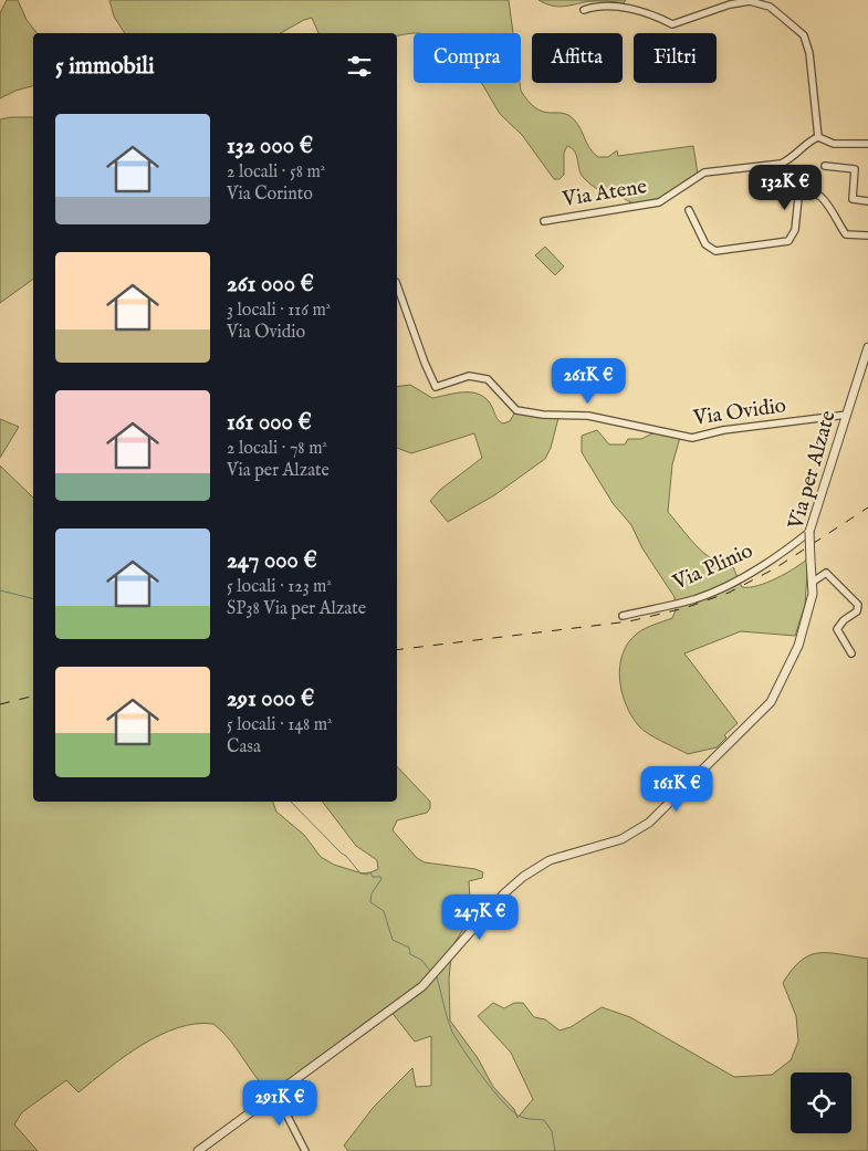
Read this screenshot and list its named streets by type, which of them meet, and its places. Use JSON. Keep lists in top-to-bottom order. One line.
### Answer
{"streets":{"street":["Via Atene","Via Ovidio","Via per Alzate","Via Plinio"]},"crossings":[["Via Ovidio","Via per Alzate"],["Via per Alzate","Via Plinio"]],"page":{"chip":["Compra","Affitta","Filtri"],"heading":"5 immobili","list":[{"name":"132 000 €","note":"2 locali · 58 m² · Via Corinto"},{"name":"261 000 €","note":"3 locali · 116 m² · Via Ovidio"},{"name":"161 000 €","note":"2 locali · 78 m² · Via per Alzate"},{"name":"247 000 €","note":"5 locali · 123 m² · SP38 Via per Alzate"},{"name":"291 000 €","note":"5 locali · 148 m² · Casa"}],"price":["132K €","261K €","161K €","247K €","291K €"]}}
